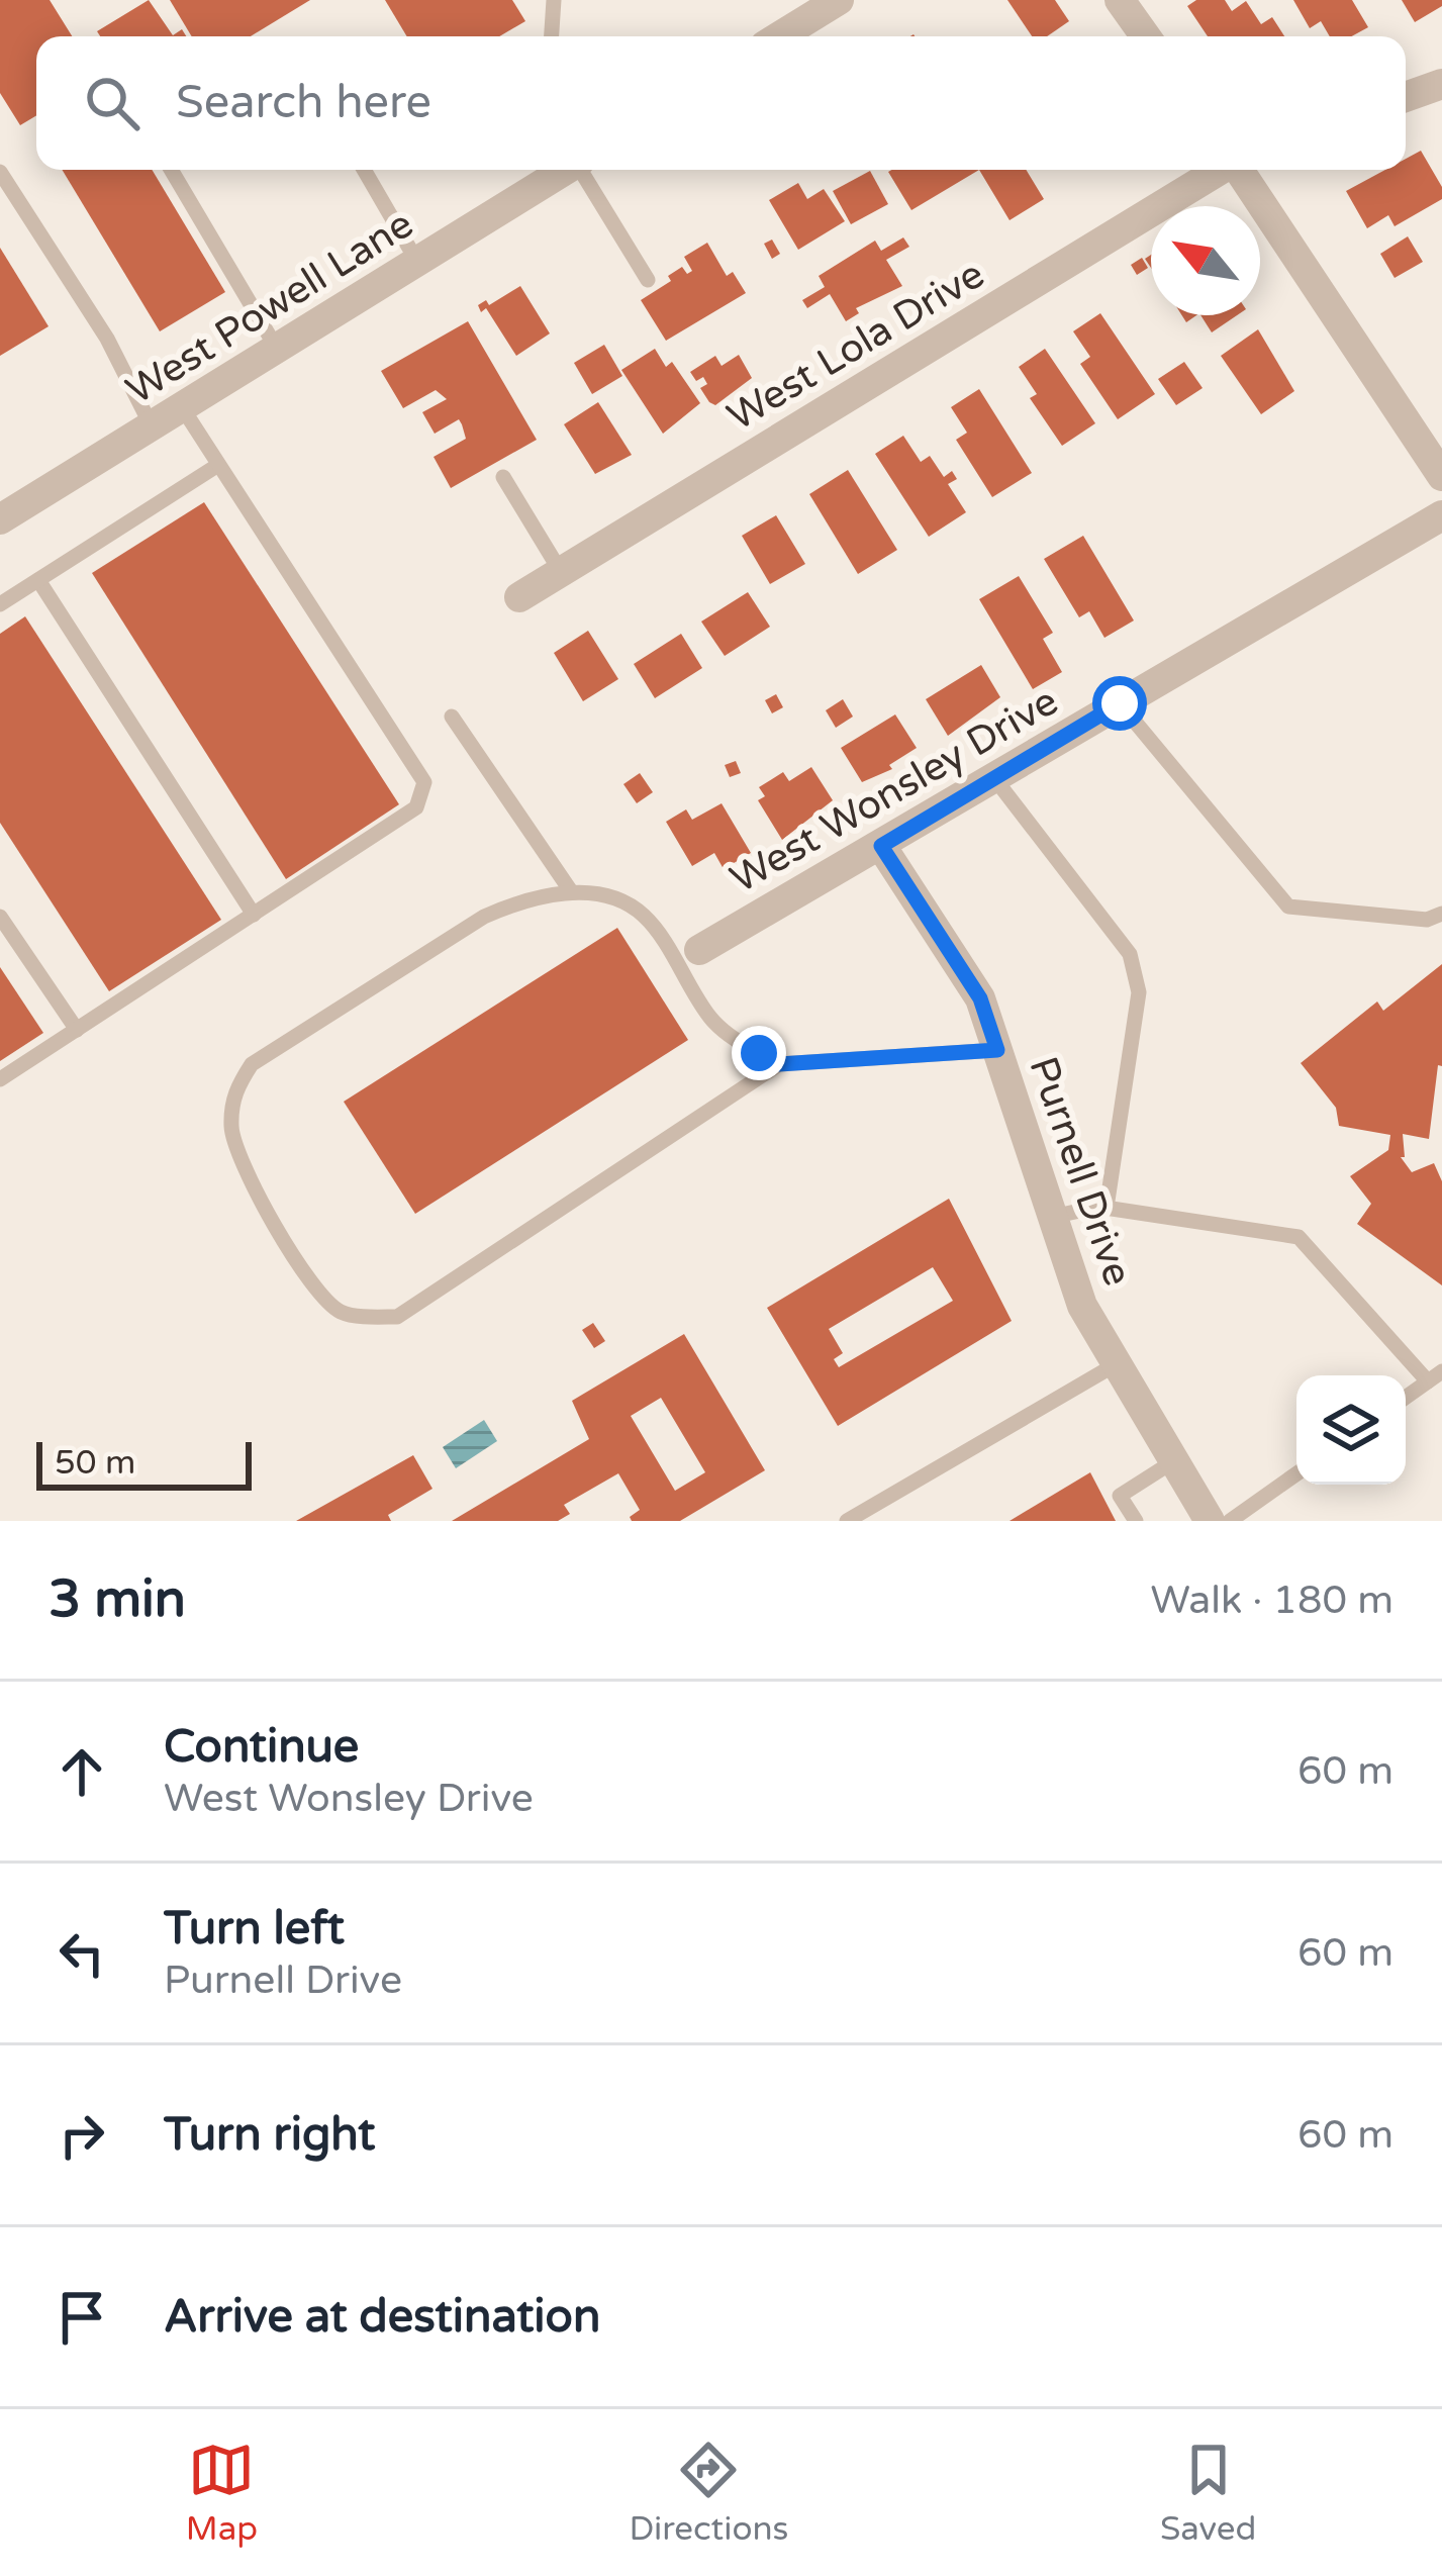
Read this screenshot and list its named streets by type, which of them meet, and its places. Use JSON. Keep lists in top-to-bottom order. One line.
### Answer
{"streets":{"street":["West Powell Lane","West Lola Drive","West Wonsley Drive","Purnell Drive"]},"crossings":[["West Wonsley Drive","Purnell Drive"]],"scale_bar":"50 m","north":"top left","page":{"search":"Search here","scale":"50 m","heading":["3 min","Walk · 180 m"],"list":[["Continue","West Wonsley Drive","60 m"],["Turn left","Purnell Drive","60 m"],["Turn right","60 m"],"Arrive at destination"],"nav":["Map","Directions","Saved"]}}
